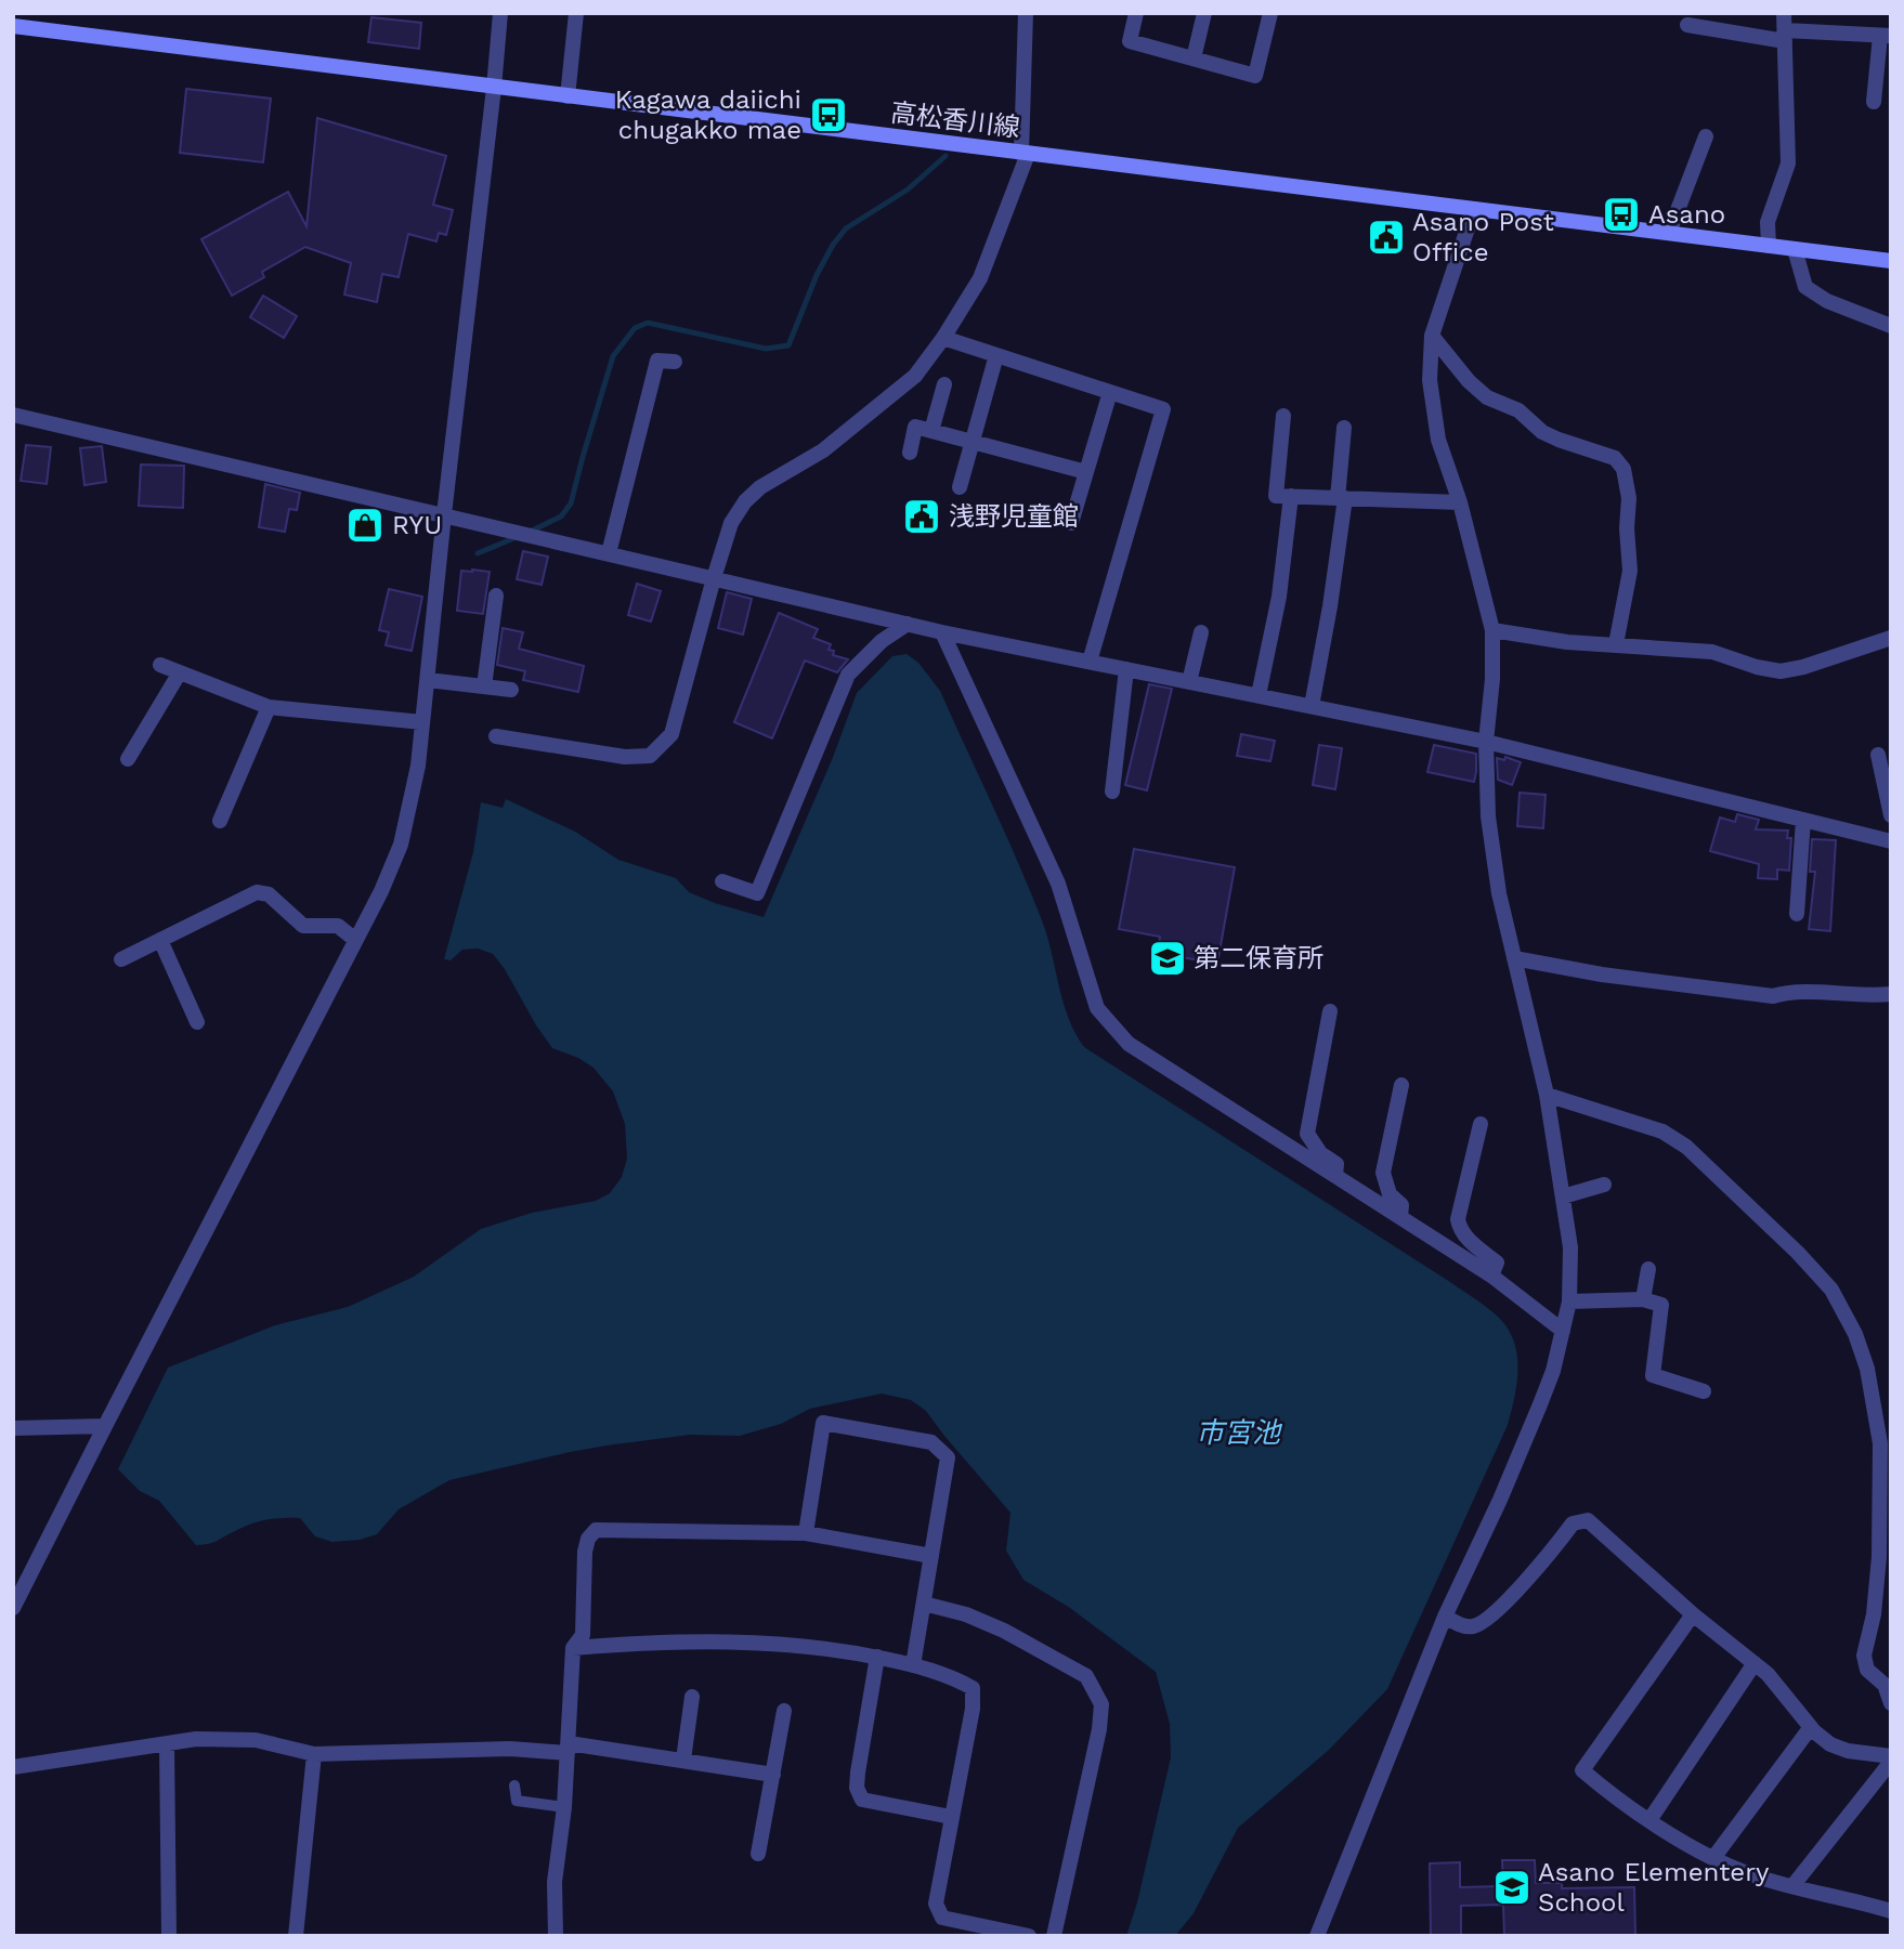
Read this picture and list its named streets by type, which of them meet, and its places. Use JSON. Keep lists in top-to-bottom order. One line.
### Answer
{"streets":{"main road":["高松香川線"]},"water":["市宮池"],"places":{"bus stop":["Kagawa daiichi chugakko mae","Asano"],"public building":["Asano Post Office","浅野児童館"],"shop":["RYU"],"school or university":["第二保育所","Asano Elementery School"]}}
